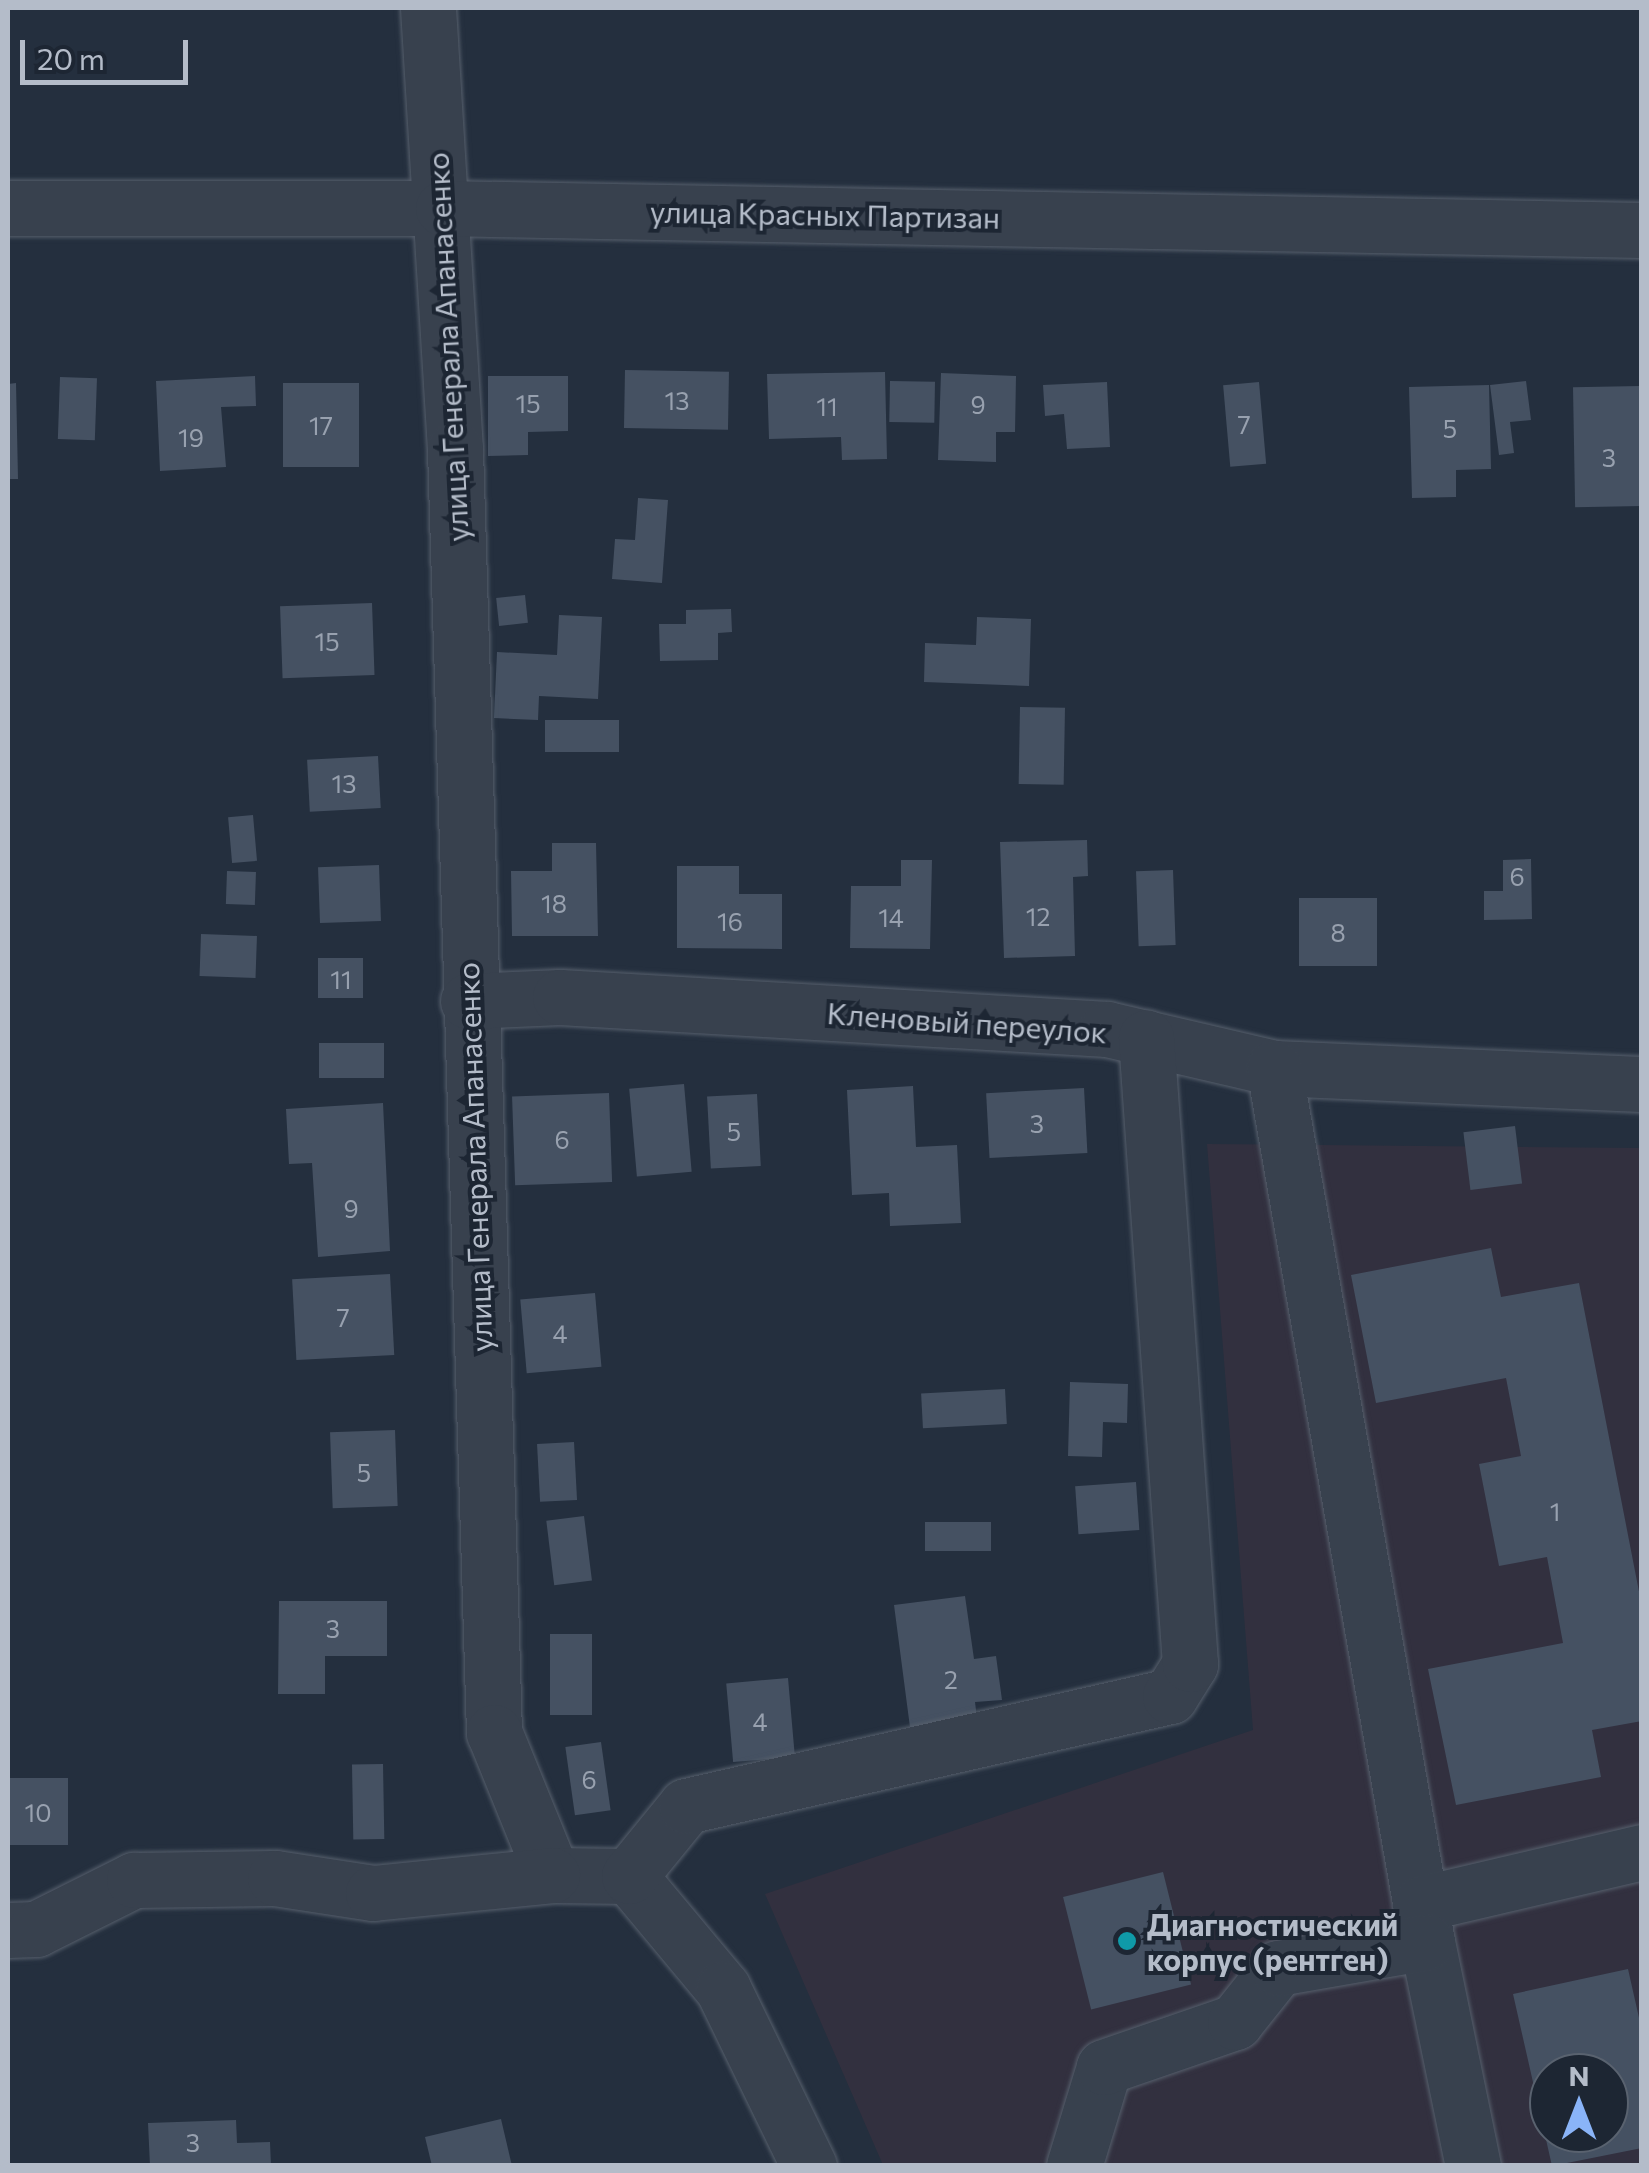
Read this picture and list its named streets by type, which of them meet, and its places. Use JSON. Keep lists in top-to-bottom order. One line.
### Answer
{"streets":{"street":["улица Красных Партизан","улица Генерала Апанасенко","Кленовый переулок"]},"crossings":[["улица Красных Партизан","улица Генерала Апанасенко"],["улица Генерала Апанасенко","Кленовый переулок"]],"places":["Диагностический корпус (рентген)"],"house_numbers":["13","15","9","11","7","17","5","19","3","15","13","6","18","12","14","16","8","11","3","5","6","9","7","4","5","1","3","2","4","6","10","3"],"scale_bar":"20 m","north":"top"}
